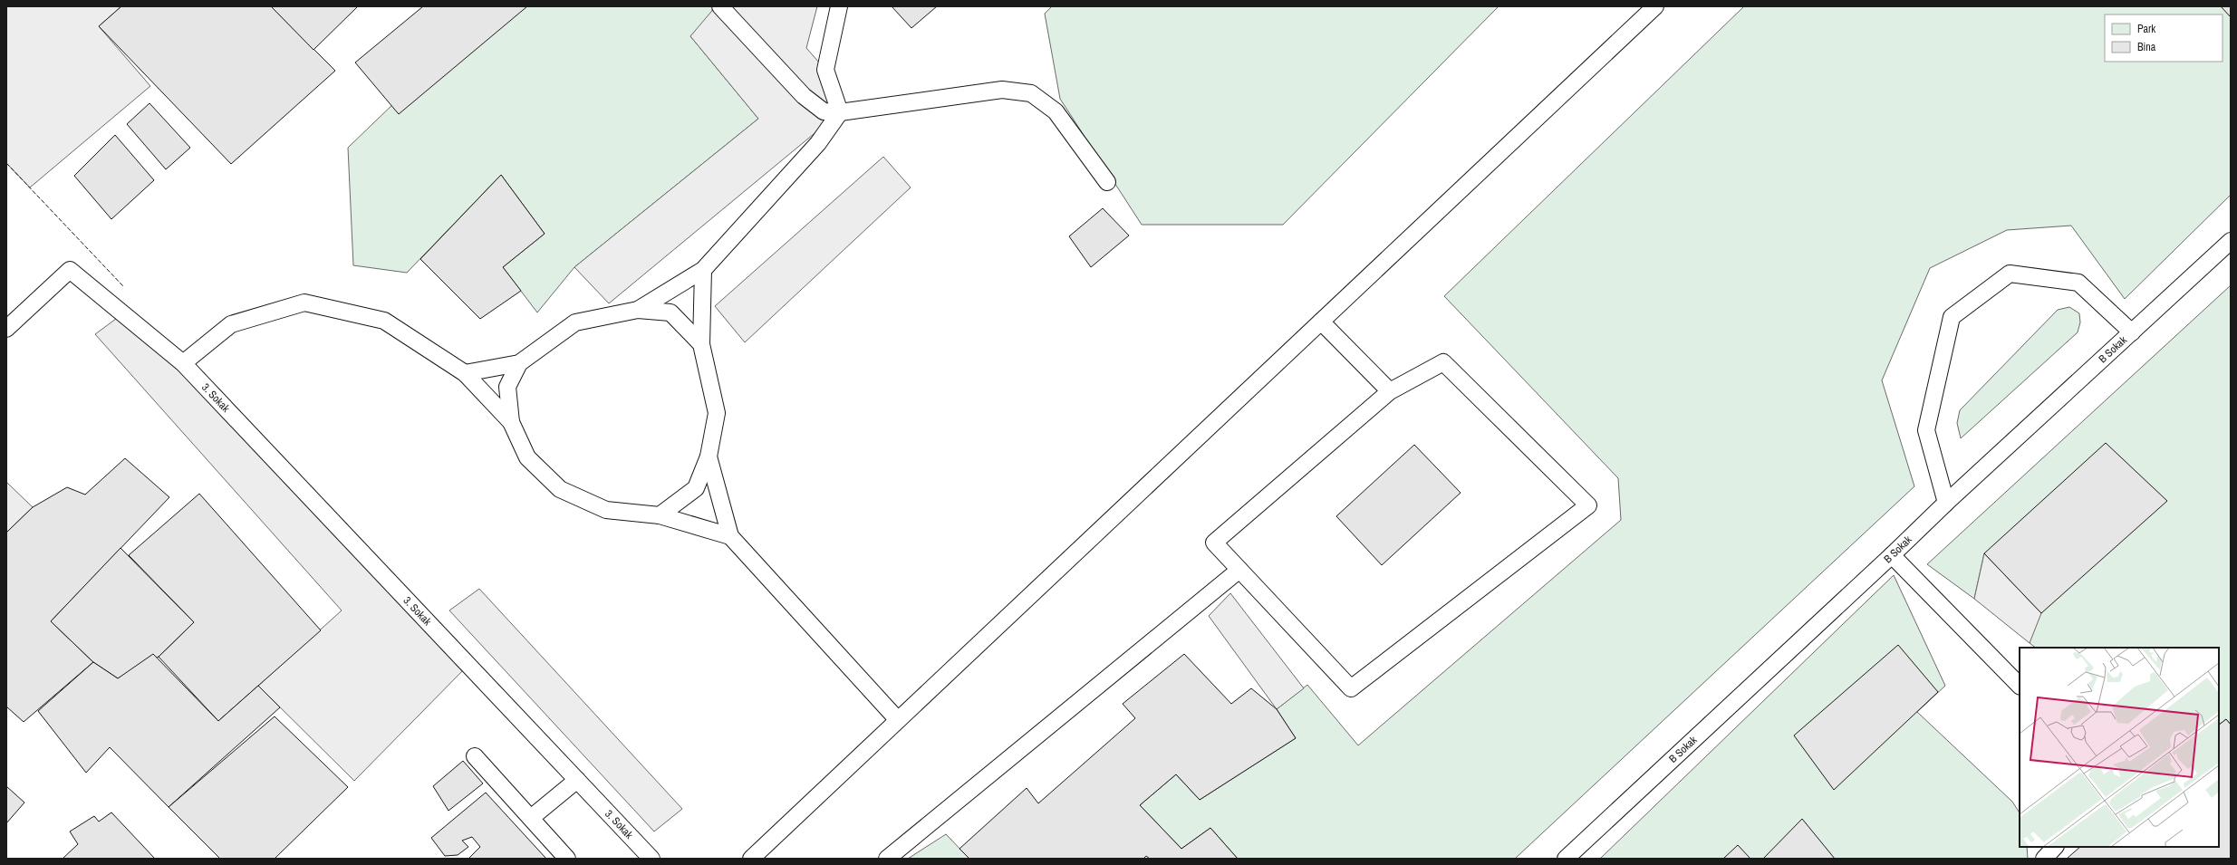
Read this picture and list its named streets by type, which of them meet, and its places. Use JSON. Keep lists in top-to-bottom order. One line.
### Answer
{"streets":{"lane":["B Sokak","3. Sokak"]},"legend":["Park","Bina"]}
